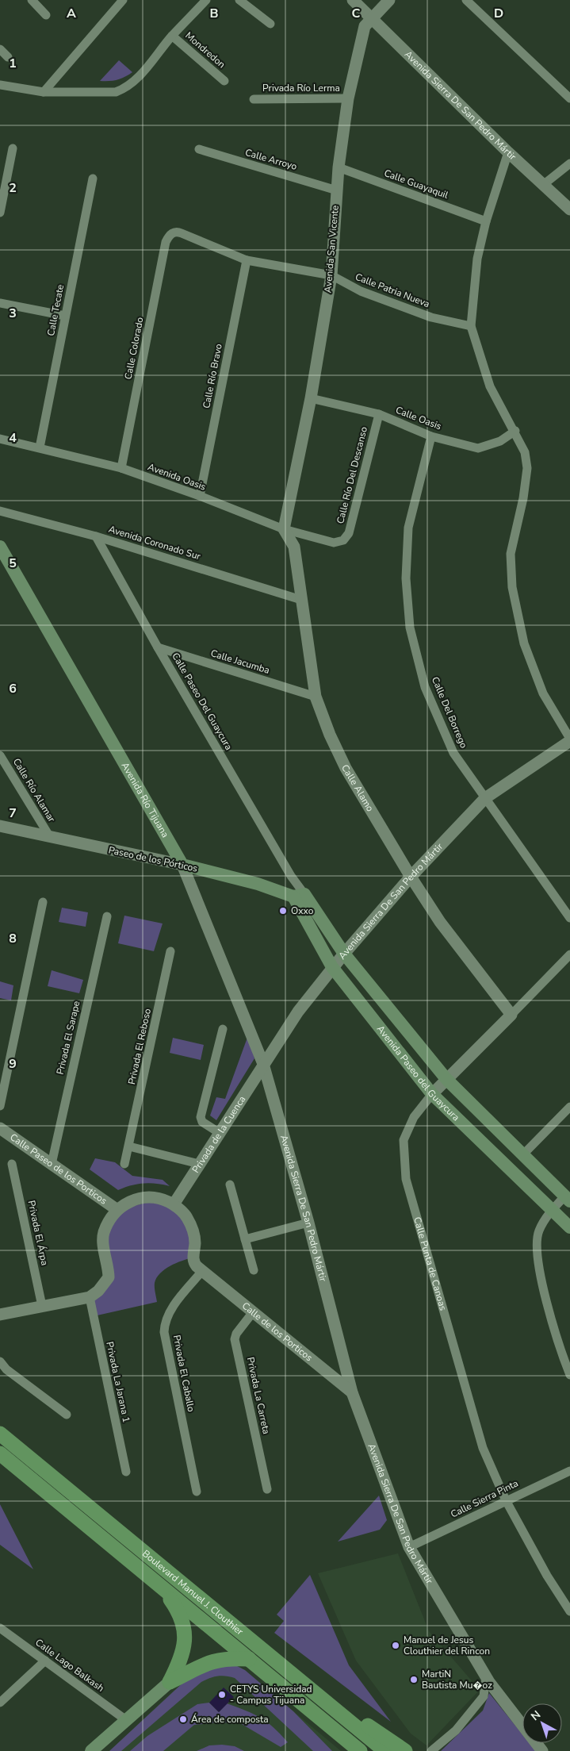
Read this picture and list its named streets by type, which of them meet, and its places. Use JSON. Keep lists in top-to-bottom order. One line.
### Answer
{"streets":{"main road":["Avenida Río Tijuana","Paseo de los Pórticos","Avenida Paseo del Guaycura","Boulevard Manuel J. Clouthier"],"street":["Mondredon","Privada Río Lerma","Avenida Sierra De San Pedro Mártir","Calle Arroyo","Calle Guayaquil","Avenida San Vicente","Calle Patria Nueva","Calle Tecate","Calle Colorado","Calle Río Bravo","Calle Oasis","Calle Río Del Descanso","Avenida Oasis","Avenida Coronado Sur","Calle Jacumba","Calle Paseo Del Guaycura","Calle Del Borrego","Calle Alamo","Calle Río Alamar","Privada El Sarape","Privada El Reboso","Privada de la Cuenca","Calle Paseo de los Porticos","Privada El Árpa","Calle Punta de Canoas","Calle de los Porticos","Privada El Caballo","Privada La Jarana 1","Privada La Carreta","Calle Sierra Pinta","Calle Lago Balkash"]},"crossings":[["Privada Río Lerma","Avenida San Vicente"],["Avenida Sierra De San Pedro Mártir","Avenida San Vicente"],["Avenida Sierra De San Pedro Mártir","Calle Del Borrego"],["Avenida Sierra De San Pedro Mártir","Calle Alamo"],["Avenida Sierra De San Pedro Mártir","Avenida Río Tijuana"],["Avenida Sierra De San Pedro Mártir","Avenida Paseo del Guaycura"],["Avenida Sierra De San Pedro Mártir","Privada de la Cuenca"],["Avenida Sierra De San Pedro Mártir","Calle de los Porticos"],["Avenida Sierra De San Pedro Mártir","Calle Sierra Pinta"],["Calle Arroyo","Avenida San Vicente"],["Calle Guayaquil","Avenida San Vicente"],["Avenida San Vicente","Calle Patria Nueva"],["Avenida San Vicente","Calle Oasis"],["Avenida San Vicente","Avenida Oasis"],["Avenida San Vicente","Calle Alamo"],["Calle Patria Nueva","Calle Colorado"],["Calle Patria Nueva","Calle Río Bravo"],["Calle Tecate","Avenida Oasis"],["Calle Colorado","Avenida Oasis"],["Calle Río Bravo","Avenida Oasis"],["Calle Oasis","Calle Río Del Descanso"],["Calle Oasis","Calle Del Borrego"],["Calle Río Del Descanso","Avenida Oasis"],["Avenida Oasis","Calle Alamo"],["Avenida Coronado Sur","Calle Paseo Del Guaycura"],["Avenida Coronado Sur","Calle Alamo"],["Calle Jacumba","Calle Paseo Del Guaycura"],["Calle Jacumba","Calle Alamo"],["Calle Paseo Del Guaycura","Paseo de los Pórticos"],["Calle Paseo Del Guaycura","Avenida Paseo del Guaycura"],["Calle Alamo","Calle Punta de Canoas"],["Calle Río Alamar","Paseo de los Pórticos"],["Avenida Río Tijuana","Paseo de los Pórticos"],["Avenida Río Tijuana","Privada de la Cuenca"],["Paseo de los Pórticos","Avenida Paseo del Guaycura"],["Privada El Sarape","Calle Paseo de los Porticos"],["Avenida Paseo del Guaycura","Calle Punta de Canoas"],["Privada de la Cuenca","Calle Paseo de los Porticos"],["Calle Paseo de los Porticos","Calle de los Porticos"],["Calle Paseo de los Porticos","Privada El Caballo"],["Calle Paseo de los Porticos","Privada La Jarana 1"],["Calle Punta de Canoas","Calle Sierra Pinta"],["Calle de los Porticos","Privada El Caballo"],["Calle de los Porticos","Privada La Carreta"]],"places":["Oxxo","Manuel de Jesus Clouthier del Rincon","MartiN Bautista Mu�oz","CETYS Universidad - Campus Tijuana","Área de composta"],"north":"top left","grid":{"columns":["A","B","C","D"],"rows":["1","2","3","4","5","6","7","8","9"]}}
